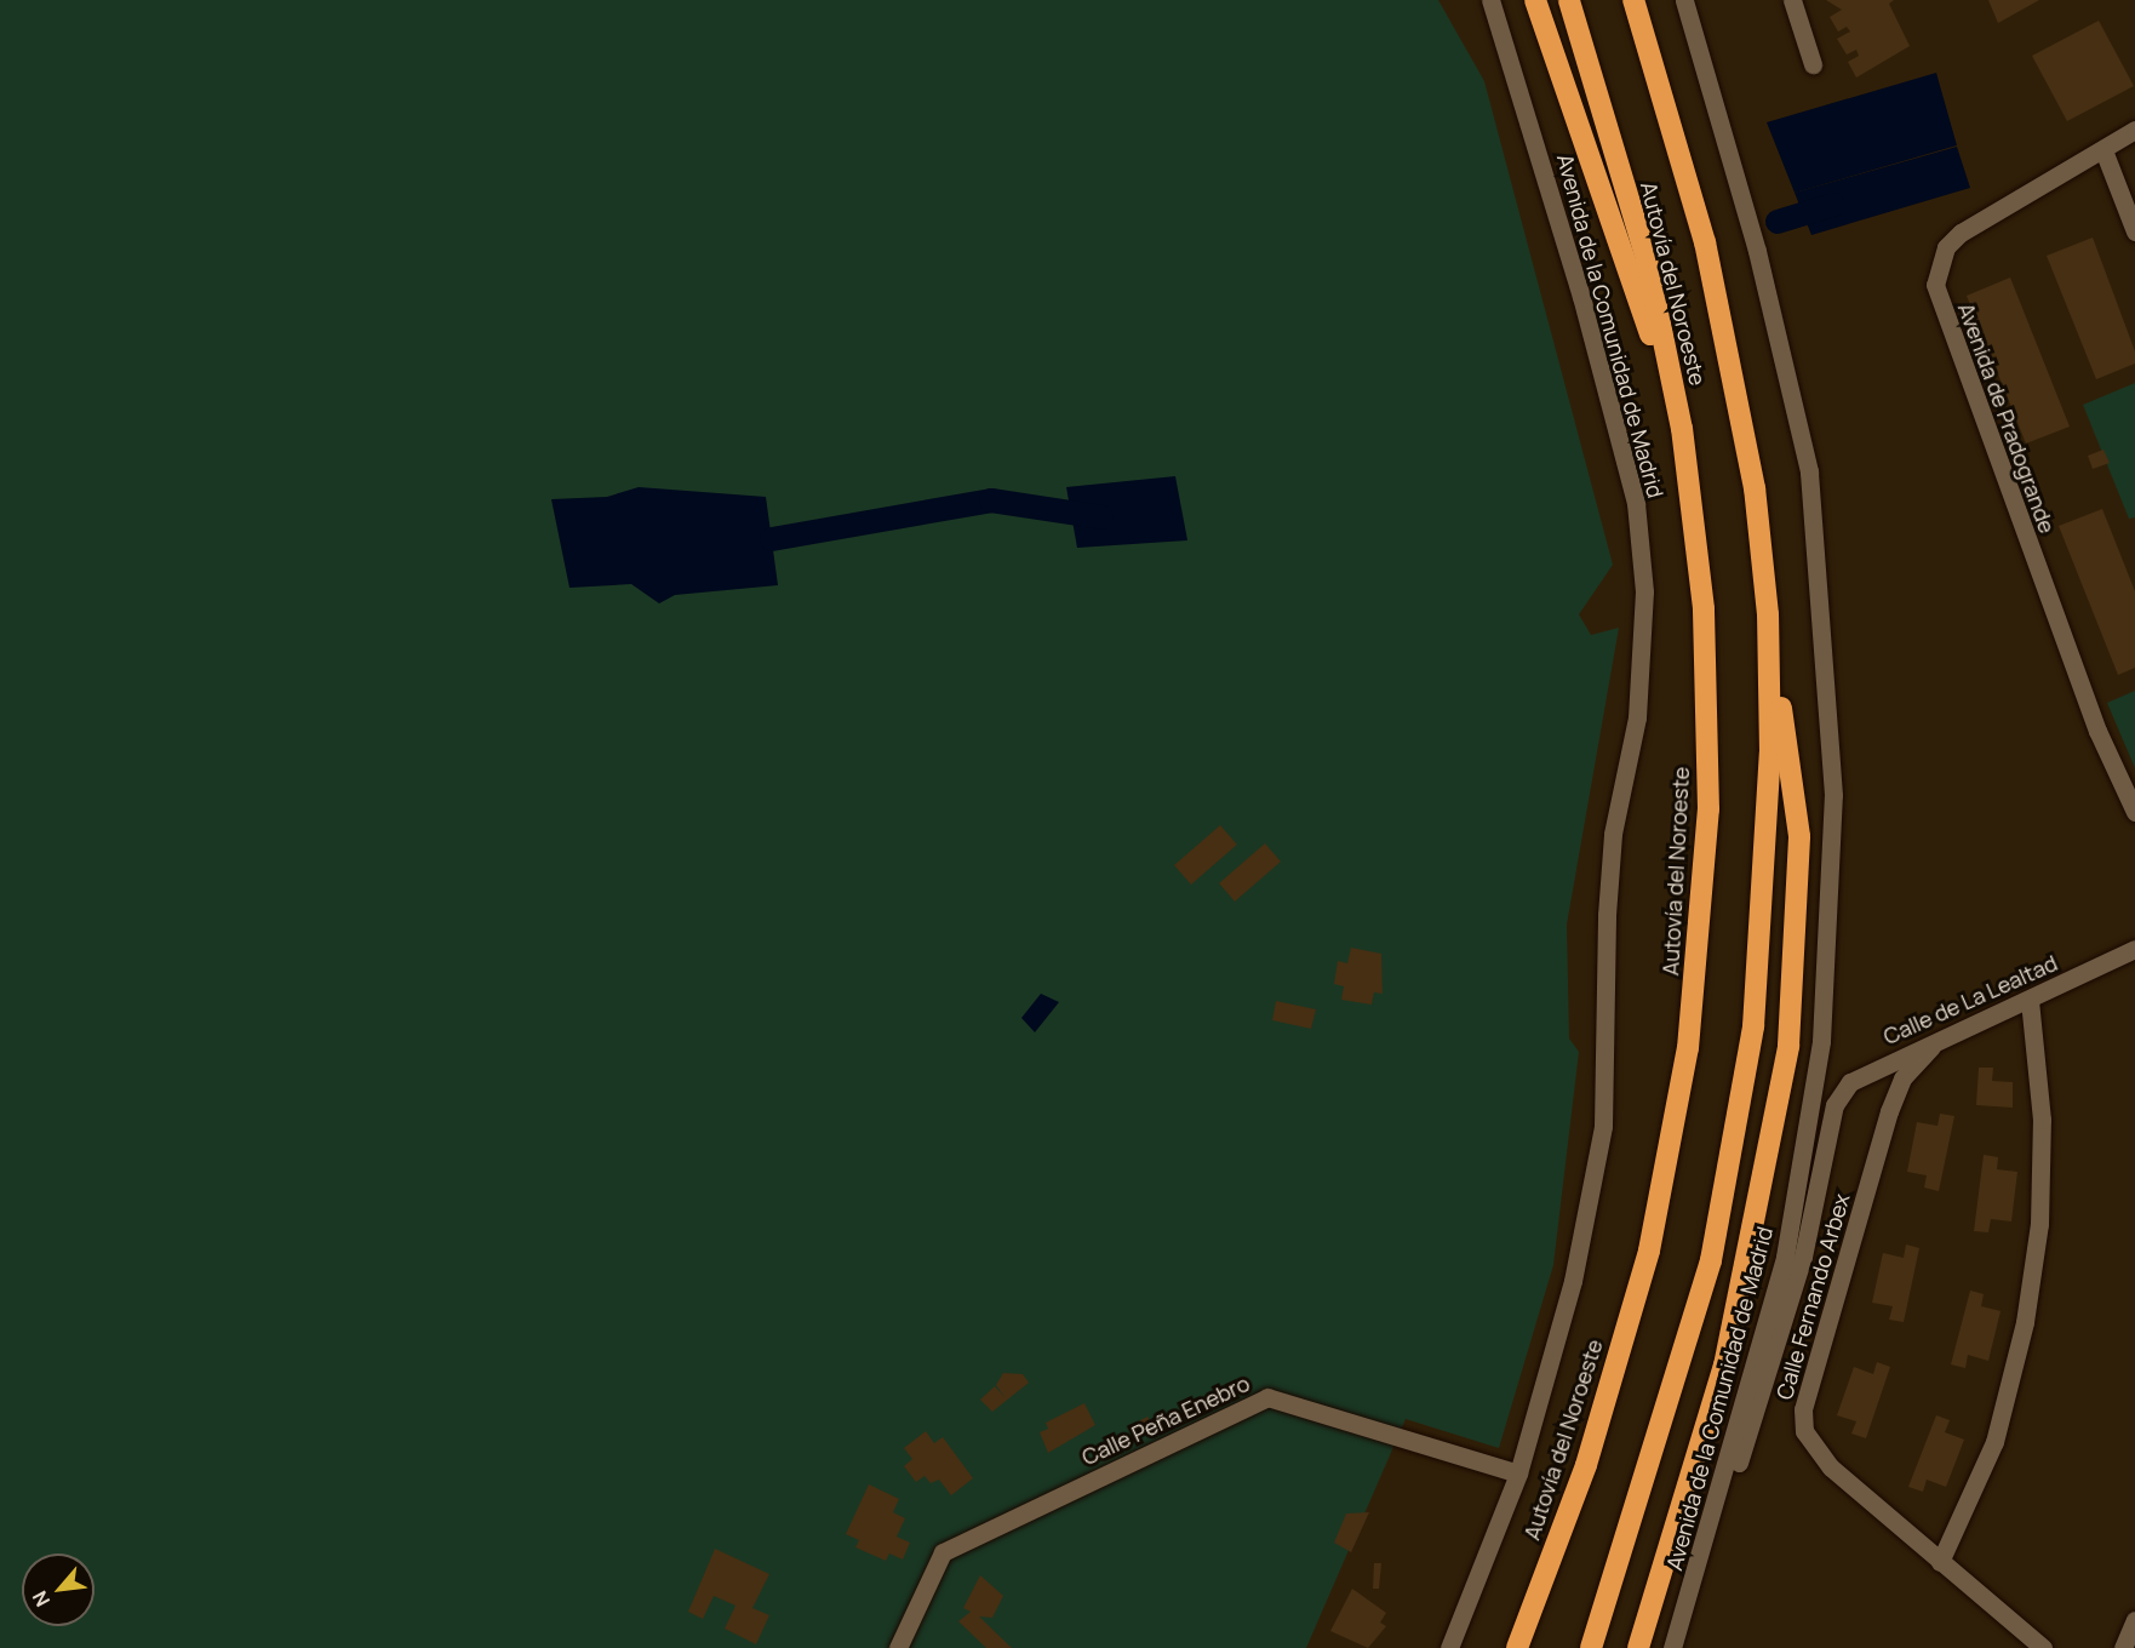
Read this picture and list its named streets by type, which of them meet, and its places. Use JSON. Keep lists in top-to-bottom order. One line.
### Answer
{"streets":{"highway":["Autovía del Noroeste"],"street":["Avenida de la Comunidad de Madrid","Avenida de Pradogrande","Calle de La Lealtad","Calle Fernando Arbex","Calle Peña Enebro"]},"crossings":[["Avenida de la Comunidad de Madrid","Calle de La Lealtad"],["Avenida de la Comunidad de Madrid","Calle Peña Enebro"],["Calle de La Lealtad","Calle Fernando Arbex"]],"north":"bottom left"}
